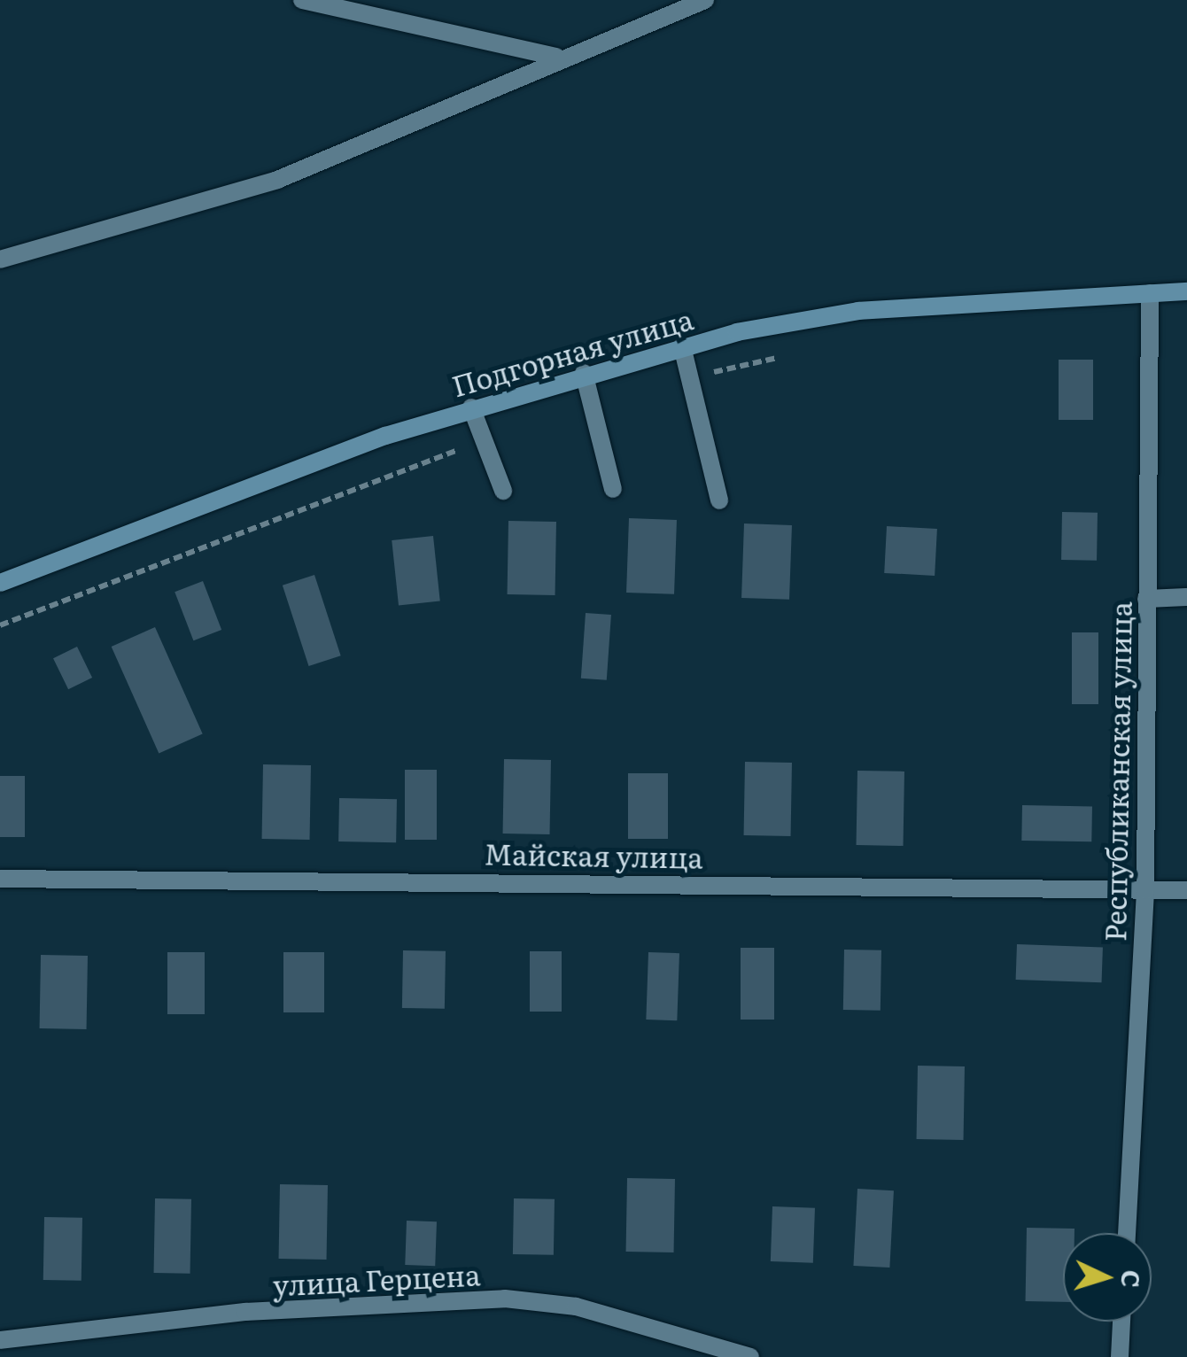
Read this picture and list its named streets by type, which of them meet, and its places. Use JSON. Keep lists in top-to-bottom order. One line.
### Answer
{"streets":{"street":["Подгорная улица","Республиканская улица","Майская улица","улица Герцена"]},"crossings":[["Подгорная улица","Республиканская улица"],["Республиканская улица","Майская улица"]],"north":"right"}
